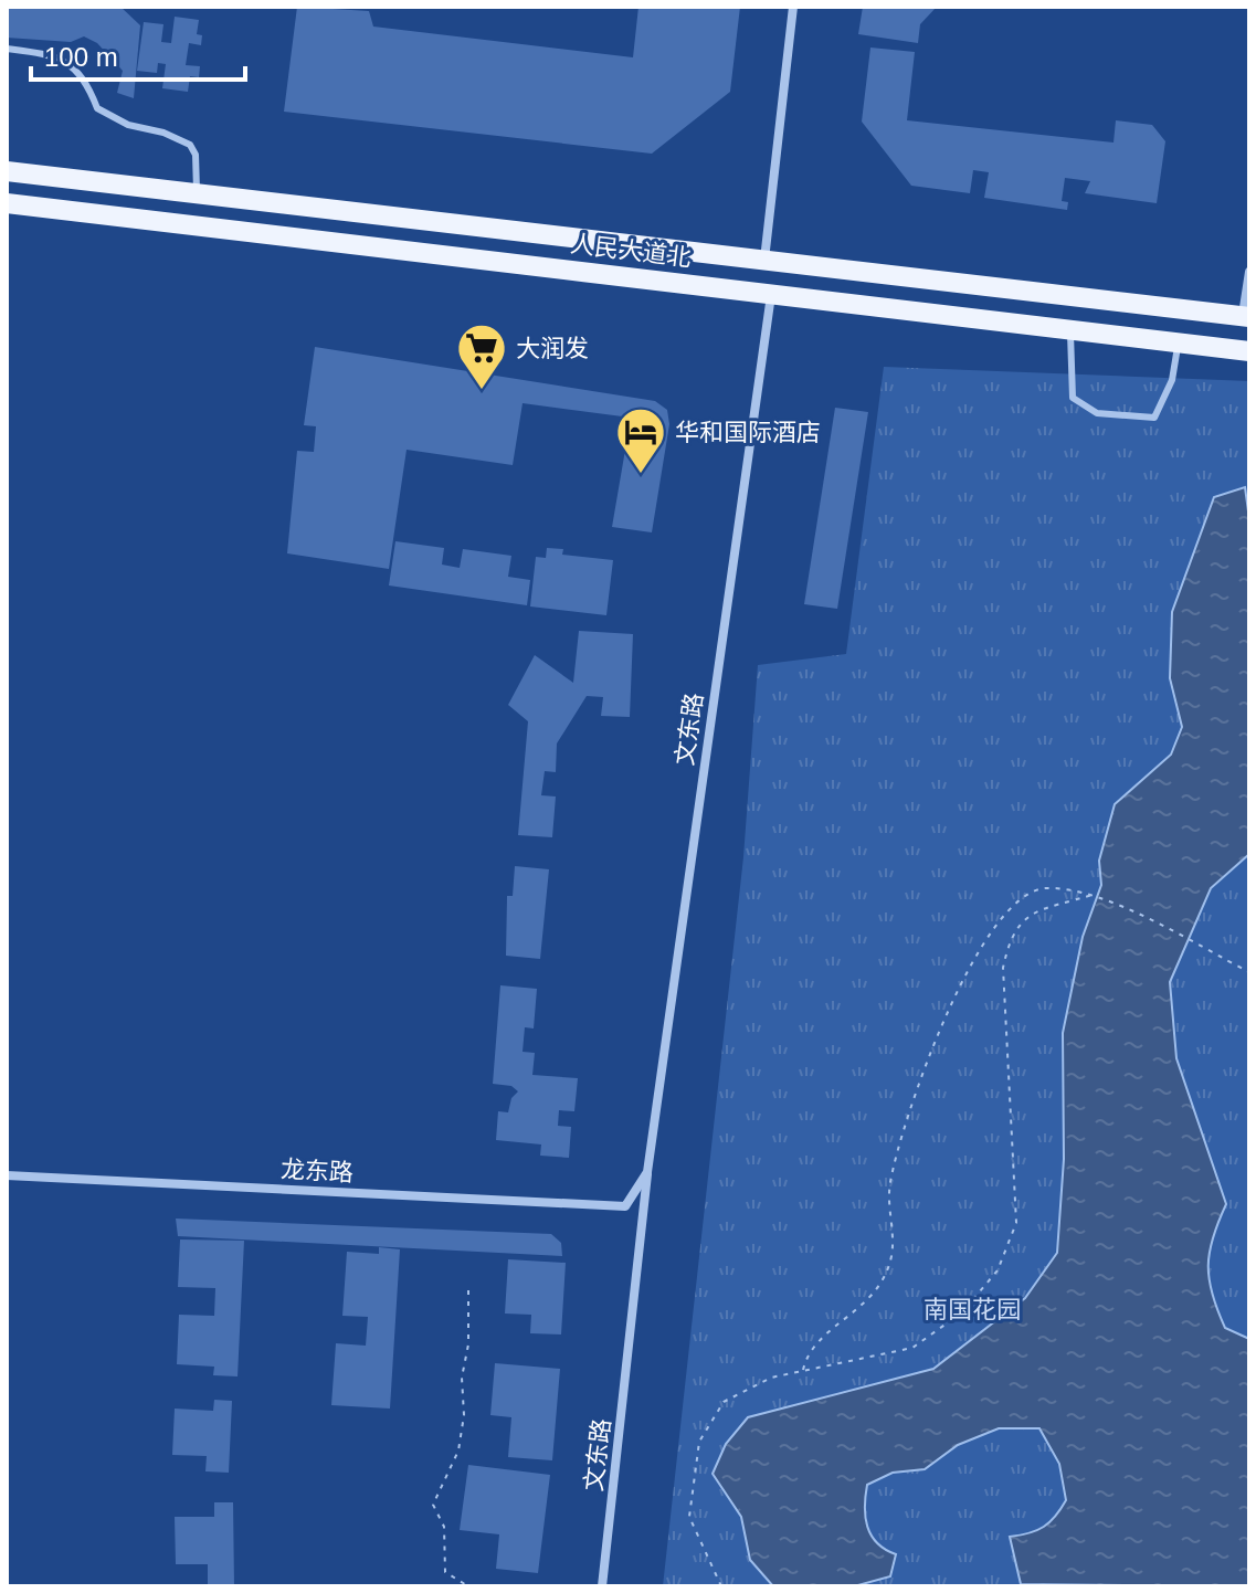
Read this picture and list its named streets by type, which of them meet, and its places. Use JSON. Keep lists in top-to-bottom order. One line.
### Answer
{"streets":{"main road":["人民大道北"],"street":["文东路","龙东路"]},"crossings":[["人民大道北","文东路"],["文东路","龙东路"]],"parks":["南国花园"],"places":{"supermarket":["大润发"],"hotel":["华和国际酒店"]},"scale_bar":"100 m"}
